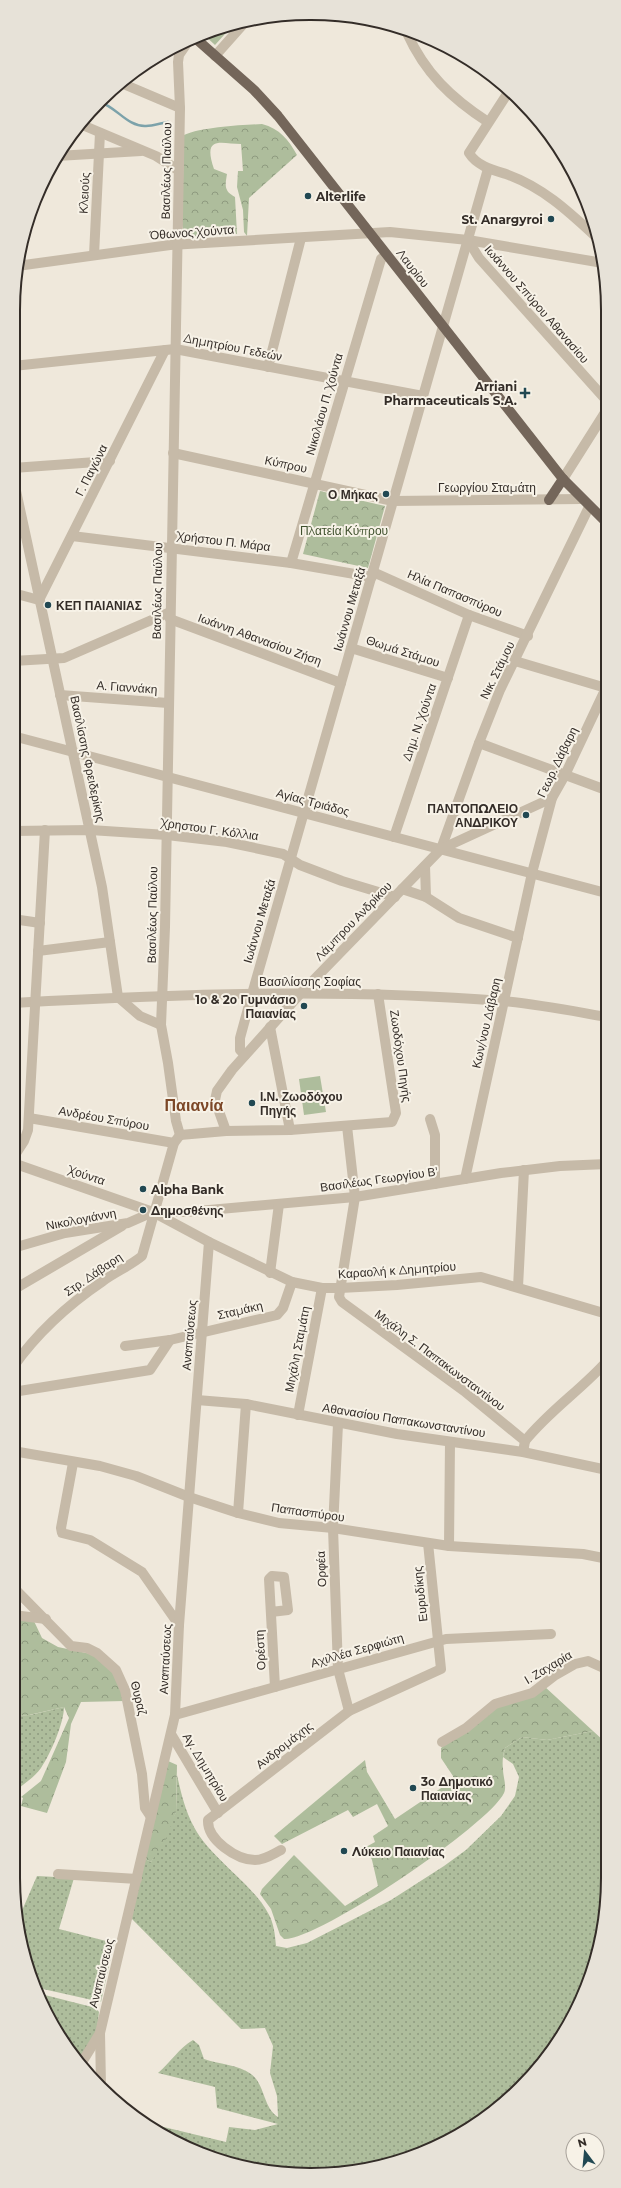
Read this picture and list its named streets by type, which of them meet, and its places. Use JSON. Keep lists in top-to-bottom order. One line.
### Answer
{"streets":{"main road":["Λαυρίου"],"street":["Βασιλέως Παύλου","Κλειούς","Όθωνος Χούντα","Ιωάννου Σπύρου Αθανασίου","Δημητρίου Γεδεών","Νικολάου Π. Χούντα","Κύπρου","Γ. Παγώνα","Γεωργίου Σταμάτη","Χρήστου Π. Μάρα","Ηλία Παπασπύρου","Ιωάννου Μεταξά","Ιωάννη Αθανασίου Ζήση","Θωμά Στάμου","Νικ. Στάμου","Α. Γιαννάκη","Δημ. Ν. Χούντα","Βασιλίσσης Φρειδερίκης","Γεωρ. Δάβαρη","Αγίας Τριάδος","Χρηστου Γ. Κόλλια","Λάμπρου Ανδρίκου","Βασιλίσσης Σοφίας","Κων/νου Δάβαρη","Ζωοδόχου Πηγής","Ανδρέου Σπύρου","Χούντα","Βασιλέως Γεωργίου Β'","Νικολογιάννη","Καραολή κ Δημητρίου","Στρ. Δάβαρη","Σταμάκη","Αναπαύσεως","Μιχάλη Σταμάτη","Μιχάλη Σ. Παπακωνσταντίνου","Αθανασίου Παπακωνσταντίνου","Παπασπύρου","Ορφέα","Ευρυδίκης","Ορέστη","Αχιλλέα Σερφιώτη","Ι. Ζαχαρία","Θυραζ","Ανδρομάχης","Αγ. Δημητρίου"]},"crossings":[["Βασιλέως Παύλου","Όθωνος Χούντα"],["Βασιλέως Παύλου","Δημητρίου Γεδεών"],["Βασιλέως Παύλου","Κύπρου"],["Βασιλέως Παύλου","Γ. Παγώνα"],["Βασιλέως Παύλου","Χρήστου Π. Μάρα"],["Βασιλέως Παύλου","Ιωάννη Αθανασίου Ζήση"],["Βασιλέως Παύλου","Α. Γιαννάκη"],["Βασιλέως Παύλου","Αγίας Τριάδος"],["Βασιλέως Παύλου","Χρηστου Γ. Κόλλια"],["Βασιλέως Παύλου","Βασιλίσσης Σοφίας"],["Βασιλέως Παύλου","Ανδρέου Σπύρου"],["Βασιλέως Παύλου","Στρ. Δάβαρη"],["Κλειούς","Όθωνος Χούντα"],["Όθωνος Χούντα","Λαυρίου"],["Όθωνος Χούντα","Ιωάννου Σπύρου Αθανασίου"],["Όθωνος Χούντα","Ιωάννου Μεταξά"],["Λαυρίου","Νικολάου Π. Χούντα"],["Λαυρίου","Γεωργίου Σταμάτη"],["Λαυρίου","Ιωάννου Μεταξά"],["Λαυρίου","Νικ. Στάμου"],["Ιωάννου Σπύρου Αθανασίου","Ιωάννου Μεταξά"],["Δημητρίου Γεδεών","Νικολάου Π. Χούντα"],["Δημητρίου Γεδεών","Γ. Παγώνα"],["Δημητρίου Γεδεών","Ιωάννου Μεταξά"],["Νικολάου Π. Χούντα","Κύπρου"],["Νικολάου Π. Χούντα","Χρήστου Π. Μάρα"],["Κύπρου","Γεωργίου Σταμάτη"],["Κύπρου","Ιωάννου Μεταξά"],["Γ. Παγώνα","Χρήστου Π. Μάρα"],["Γ. Παγώνα","Βασιλίσσης Φρειδερίκης"],["Γεωργίου Σταμάτη","Ιωάννου Μεταξά"],["Χρήστου Π. Μάρα","Ηλία Παπασπύρου"],["Χρήστου Π. Μάρα","Ιωάννου Μεταξά"],["Ηλία Παπασπύρου","Ιωάννου Μεταξά"],["Ηλία Παπασπύρου","Νικ. Στάμου"],["Ηλία Παπασπύρου","Δημ. Ν. Χούντα"],["Ιωάννου Μεταξά","Ιωάννη Αθανασίου Ζήση"],["Ιωάννου Μεταξά","Θωμά Στάμου"],["Ιωάννου Μεταξά","Αγίας Τριάδος"],["Ιωάννου Μεταξά","Χρηστου Γ. Κόλλια"],["Ιωάννου Μεταξά","Λάμπρου Ανδρίκου"],["Ιωάννου Μεταξά","Βασιλίσσης Σοφίας"],["Θωμά Στάμου","Δημ. Ν. Χούντα"],["Νικ. Στάμου","Αγίας Τριάδος"],["Νικ. Στάμου","Λάμπρου Ανδρίκου"],["Α. Γιαννάκη","Βασιλίσσης Φρειδερίκης"],["Δημ. Ν. Χούντα","Αγίας Τριάδος"],["Βασιλίσσης Φρειδερίκης","Αγίας Τριάδος"],["Βασιλίσσης Φρειδερίκης","Χρηστου Γ. Κόλλια"],["Βασιλίσσης Φρειδερίκης","Βασιλίσσης Σοφίας"],["Γεωρ. Δάβαρη","Αγίας Τριάδος"],["Γεωρ. Δάβαρη","Λάμπρου Ανδρίκου"],["Γεωρ. Δάβαρη","Κων/νου Δάβαρη"],["Αγίας Τριάδος","Λάμπρου Ανδρίκου"],["Αγίας Τριάδος","Κων/νου Δάβαρη"],["Χρηστου Γ. Κόλλια","Λάμπρου Ανδρίκου"],["Λάμπρου Ανδρίκου","Βασιλίσσης Σοφίας"],["Λάμπρου Ανδρίκου","Ανδρέου Σπύρου"],["Βασιλίσσης Σοφίας","Κων/νου Δάβαρη"],["Βασιλίσσης Σοφίας","Ζωοδόχου Πηγής"],["Κων/νου Δάβαρη","Βασιλέως Γεωργίου Β'"],["Ζωοδόχου Πηγής","Ανδρέου Σπύρου"],["Ανδρέου Σπύρου","Στρ. Δάβαρη"],["Χούντα","Βασιλέως Γεωργίου Β'"],["Χούντα","Νικολογιάννη"],["Χούντα","Καραολή κ Δημητρίου"],["Χούντα","Στρ. Δάβαρη"],["Βασιλέως Γεωργίου Β'","Νικολογιάννη"],["Βασιλέως Γεωργίου Β'","Καραολή κ Δημητρίου"],["Βασιλέως Γεωργίου Β'","Στρ. Δάβαρη"],["Νικολογιάννη","Καραολή κ Δημητρίου"],["Νικολογιάννη","Στρ. Δάβαρη"],["Καραολή κ Δημητρίου","Στρ. Δάβαρη"],["Καραολή κ Δημητρίου","Σταμάκη"],["Καραολή κ Δημητρίου","Αναπαύσεως"],["Καραολή κ Δημητρίου","Μιχάλη Σταμάτη"],["Καραολή κ Δημητρίου","Μιχάλη Σ. Παπακωνσταντίνου"],["Σταμάκη","Αναπαύσεως"],["Αναπαύσεως","Αθανασίου Παπακωνσταντίνου"],["Αναπαύσεως","Παπασπύρου"],["Αναπαύσεως","Αχιλλέα Σερφιώτη"],["Αναπαύσεως","Θυραζ"],["Αναπαύσεως","Αγ. Δημητρίου"],["Μιχάλη Σταμάτη","Αθανασίου Παπακωνσταντίνου"],["Αθανασίου Παπακωνσταντίνου","Ορφέα"],["Παπασπύρου","Ορφέα"],["Παπασπύρου","Ευρυδίκης"],["Ορφέα","Αχιλλέα Σερφιώτη"],["Ορφέα","Ανδρομάχης"],["Ευρυδίκης","Αχιλλέα Σερφιώτη"],["Ευρυδίκης","Ανδρομάχης"],["Ορέστη","Αχιλλέα Σερφιώτη"],["Αχιλλέα Σερφιώτη","Ανδρομάχης"],["Ανδρομάχης","Αγ. Δημητρίου"]],"districts":["Παιανία"],"parks":["Πλατεία Κύπρου"],"places":{"other":["Alterlife","St. Anargyroi","Ο Μήκας","ΚΕΠ ΠΑΙΑΝΙΑΣ","ΠΑΝΤΟΠΩΛΕΙΟ ΑΝΔΡΙΚΟΥ","1ο & 2ο Γυμνάσιο Παιανίας","Ι.Ν. Ζωοδόχου Πηγής","Alpha Bank","Δημοσθένης","3ο Δημοτικό Παιανίας","Λύκειο Παιανίας"],"health":["Arriani Pharmaceuticals S.A."]},"north":"top"}
